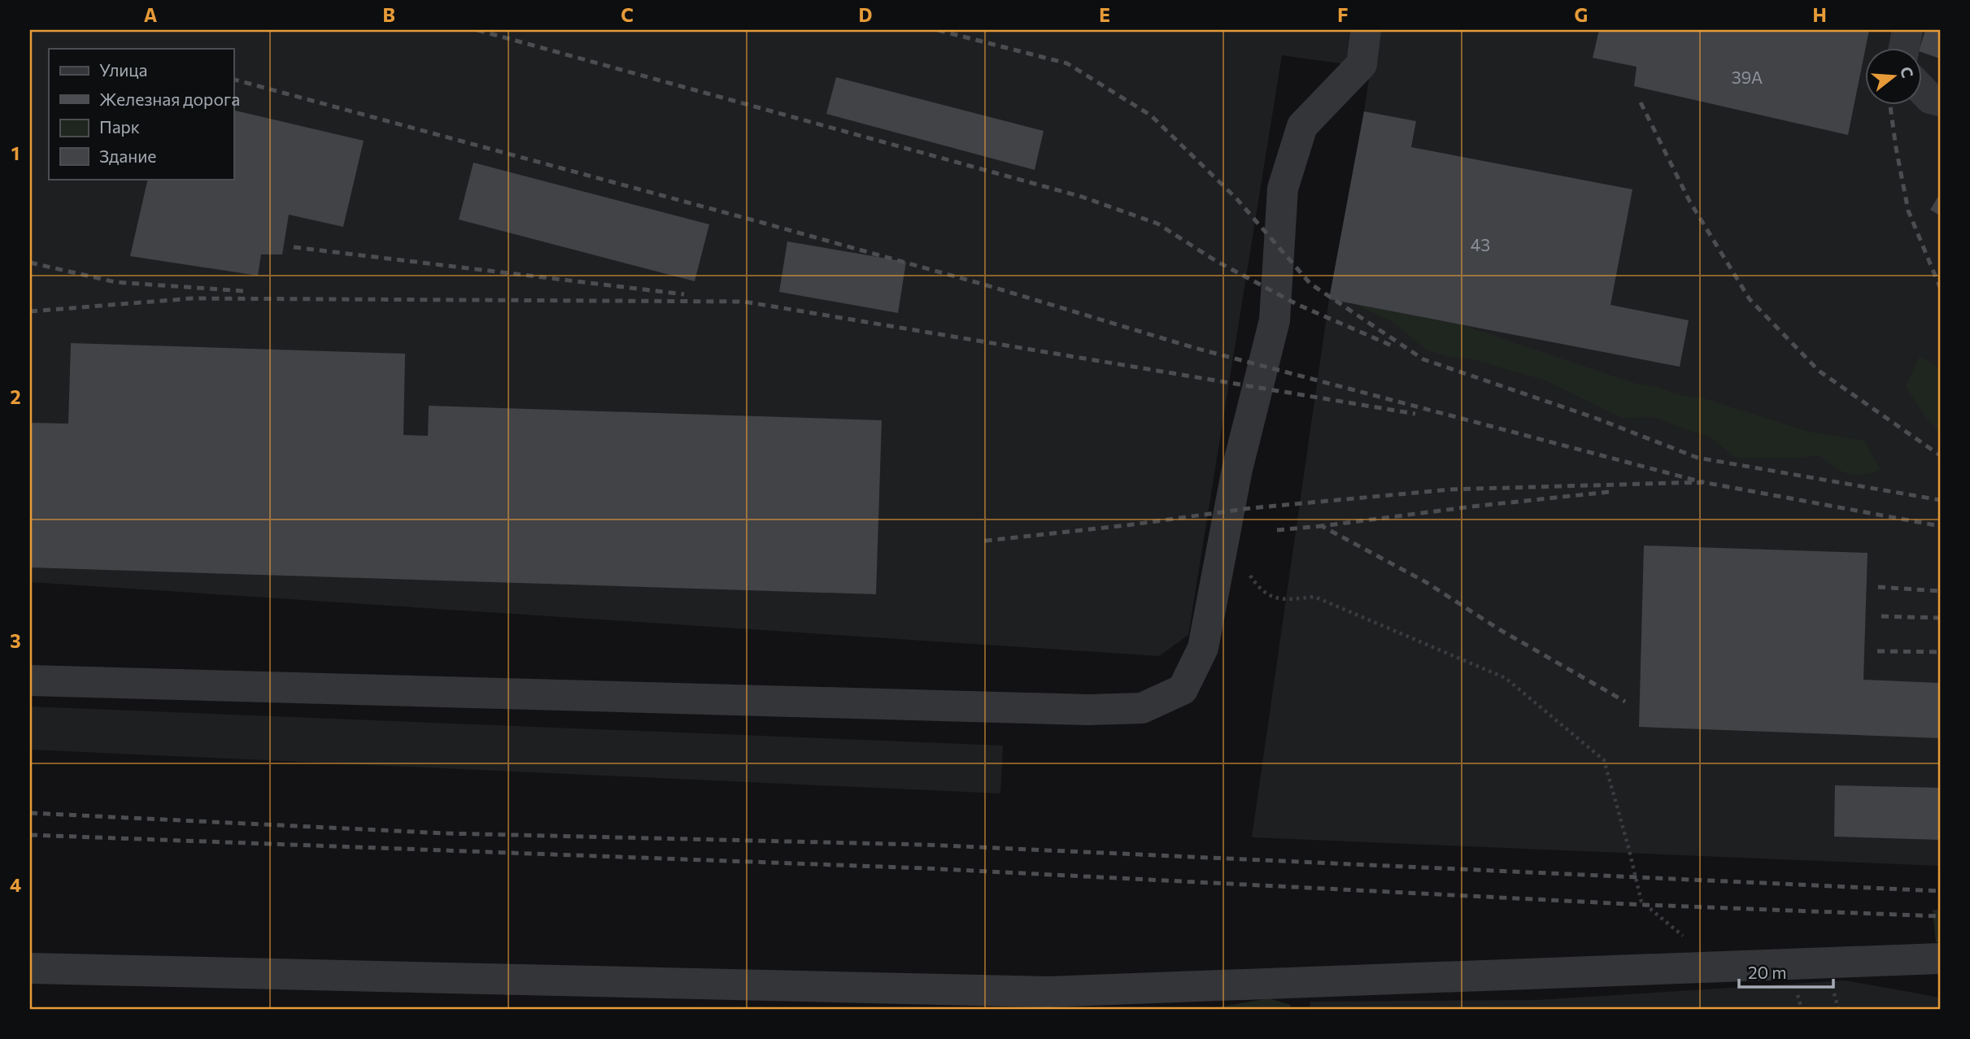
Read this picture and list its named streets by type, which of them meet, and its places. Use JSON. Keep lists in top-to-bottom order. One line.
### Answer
{"house_numbers":["39А","43"],"legend":["Улица","Железная дорога","Парк","Здание"],"scale_bar":"20 m","north":"right","grid":{"columns":["A","B","C","D","E","F","G","H"],"rows":["1","2","3","4"]}}
